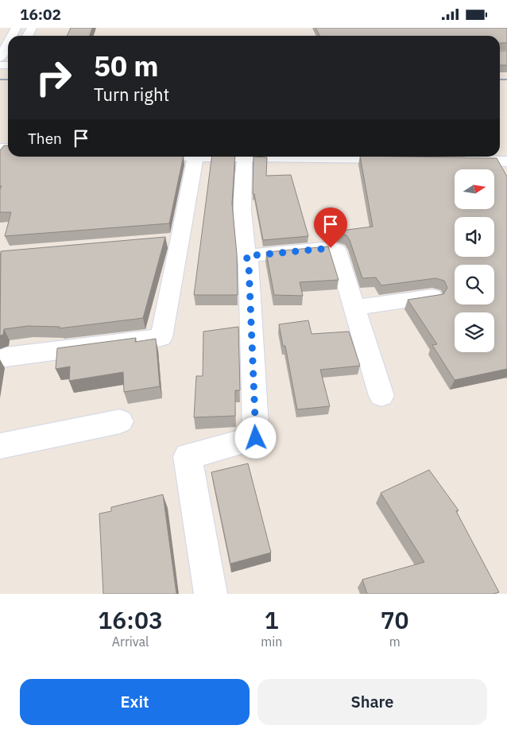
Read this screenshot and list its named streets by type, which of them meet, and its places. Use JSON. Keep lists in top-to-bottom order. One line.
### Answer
{"north":"right","page":{"status":"16:02","turn":["50 m","Turn right"],"then":"Then","eta":["16:03","Arrival","1","min","70","m"],"buttons":["Exit","Share"]}}
